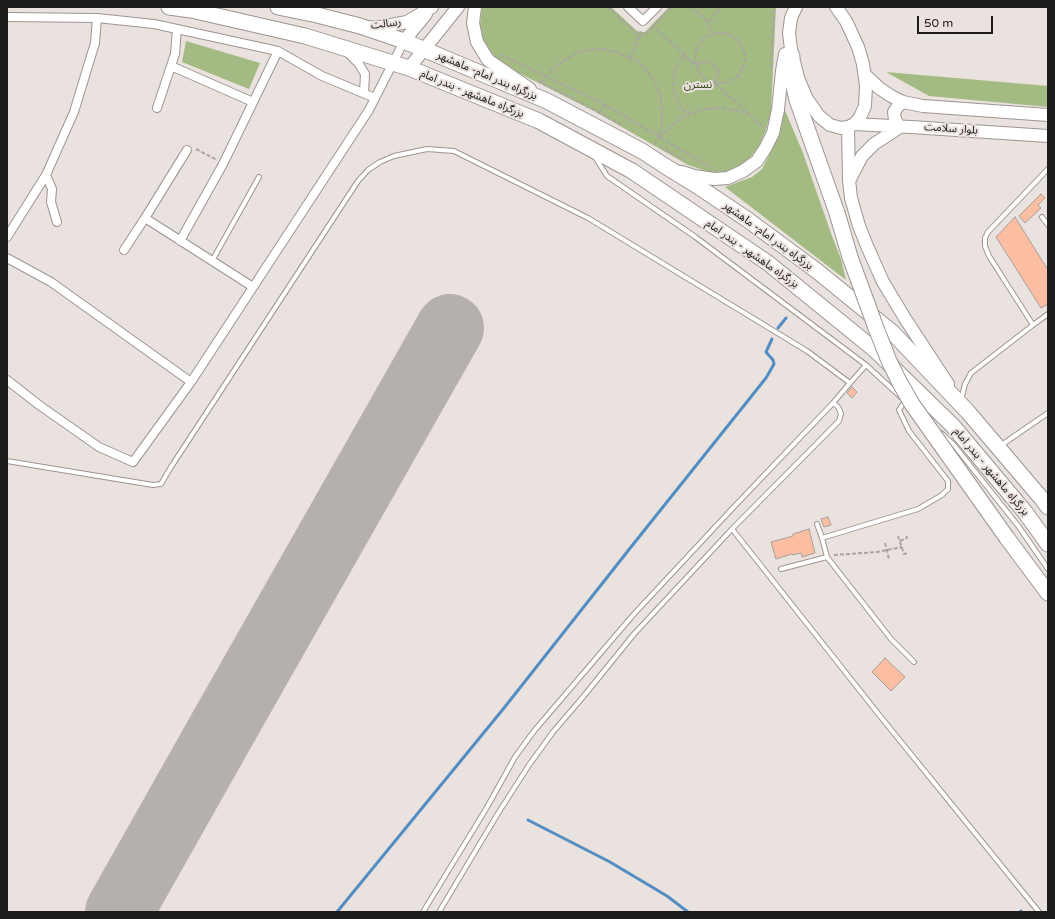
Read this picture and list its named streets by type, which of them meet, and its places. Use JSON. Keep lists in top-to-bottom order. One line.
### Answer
{"streets":{"highway":["بزرگراه بندر امام- ماهشهر","بزرگراه ماهشهر - بندر امام"],"main road":["رسالت","بلوار سلامت"]},"crossings":[["رسالت","بزرگراه بندر امام- ماهشهر"]],"parks":["نسترن"],"scale_bar":"50 m"}
